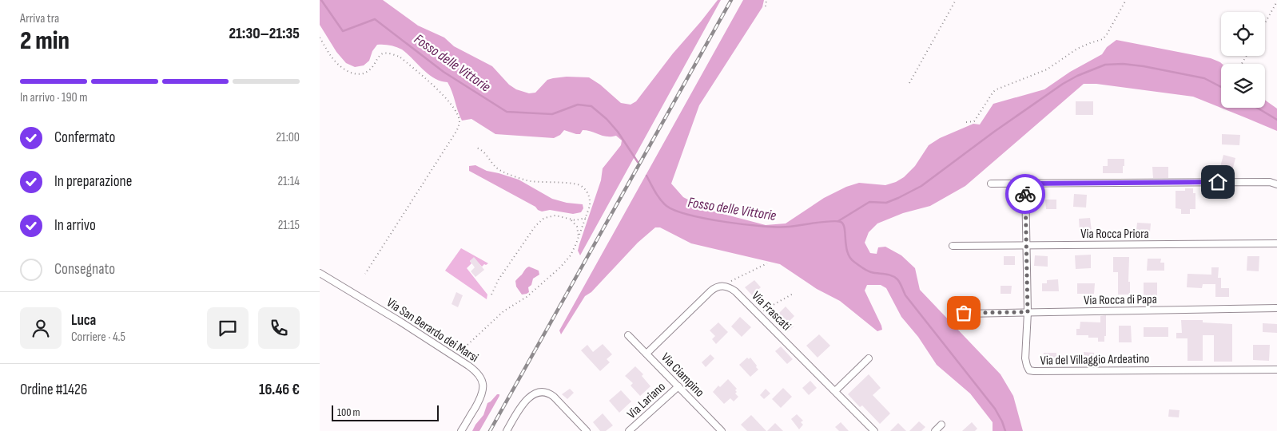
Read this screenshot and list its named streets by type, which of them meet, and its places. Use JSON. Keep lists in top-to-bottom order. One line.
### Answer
{"streets":{"street":["Via Rocca Priora","Via Rocca di Papa","Via Frascati","Via San Berardo dei Marsi","Via del Villaggio Ardeatino","Via Ciampino","Via Lariano"]},"crossings":[["Via Rocca Priora","Via del Villaggio Ardeatino"],["Via Rocca di Papa","Via del Villaggio Ardeatino"],["Via Ciampino","Via Lariano"]],"water":["Fosso delle Vittorie"],"scale_bar":"100 m","page":{"heading":["2 min","Arriva tra","21:30–21:35"],"panel":["Luca","Corriere · 4.5","Ordine #1426","16.46 €"],"bar":"In arrivo · 190 m","list":[["Confermato","21:00"],["In preparazione","21:14"],["In arrivo","21:15"],"Consegnato"],"scale":"100 m"}}
